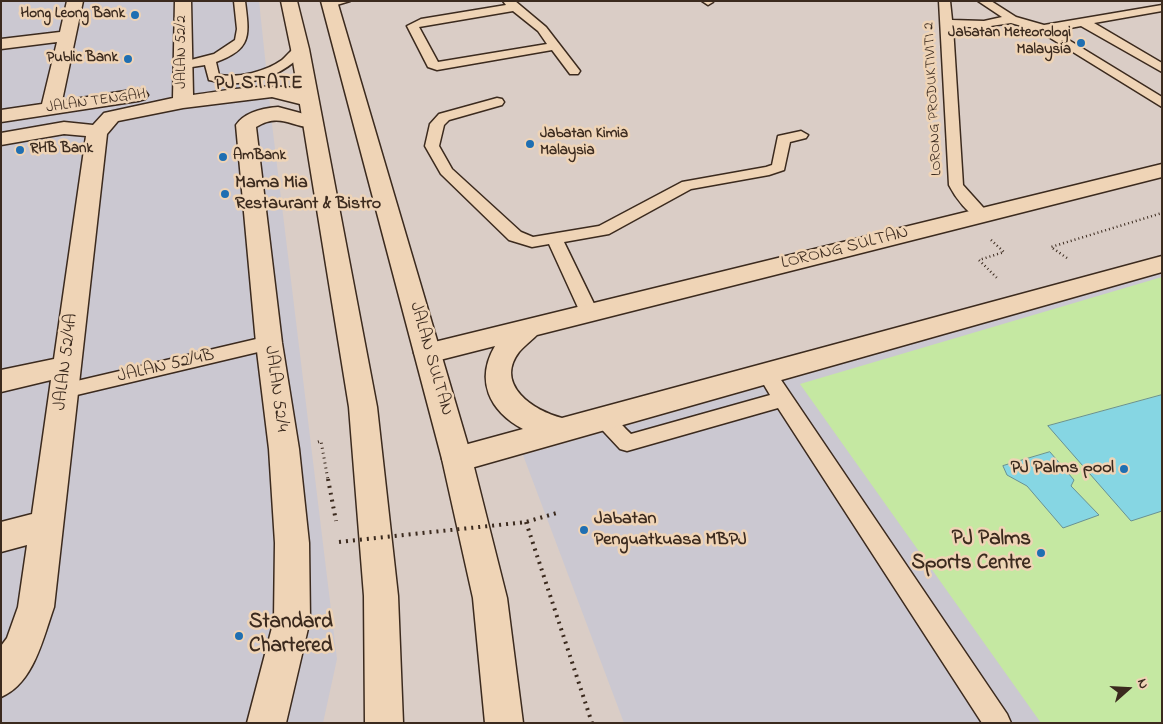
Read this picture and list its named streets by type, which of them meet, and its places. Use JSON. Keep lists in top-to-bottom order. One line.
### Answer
{"streets":{"street":["JALAN 52/2","JALAN TENGAH","LORONG SULTAN","JALAN SULTAN","JALAN 52/4A","JALAN 52/4"],"lane":["LORONG PRODUKTIVITI 2","JALAN 52/4B"]},"crossings":[["JALAN 52/2","JALAN TENGAH"],["LORONG PRODUKTIVITI 2","LORONG SULTAN"],["JALAN TENGAH","JALAN 52/4"],["LORONG SULTAN","JALAN SULTAN"],["JALAN 52/4A","JALAN 52/4B"],["JALAN 52/4B","JALAN 52/4"]],"districts":["PJ STATE"],"places":["Hong Leong Bank","Jabatan Meteorologi Malaysia","Public Bank","Jabatan Kimia Malaysia","RHB Bank","AmBank","Mama Mia Restaurant & Bistro","PJ Palms pool","Jabatan Penguatkuasa MBPJ","PJ Palms Sports Centre","Standard Chartered"],"north":"right"}
